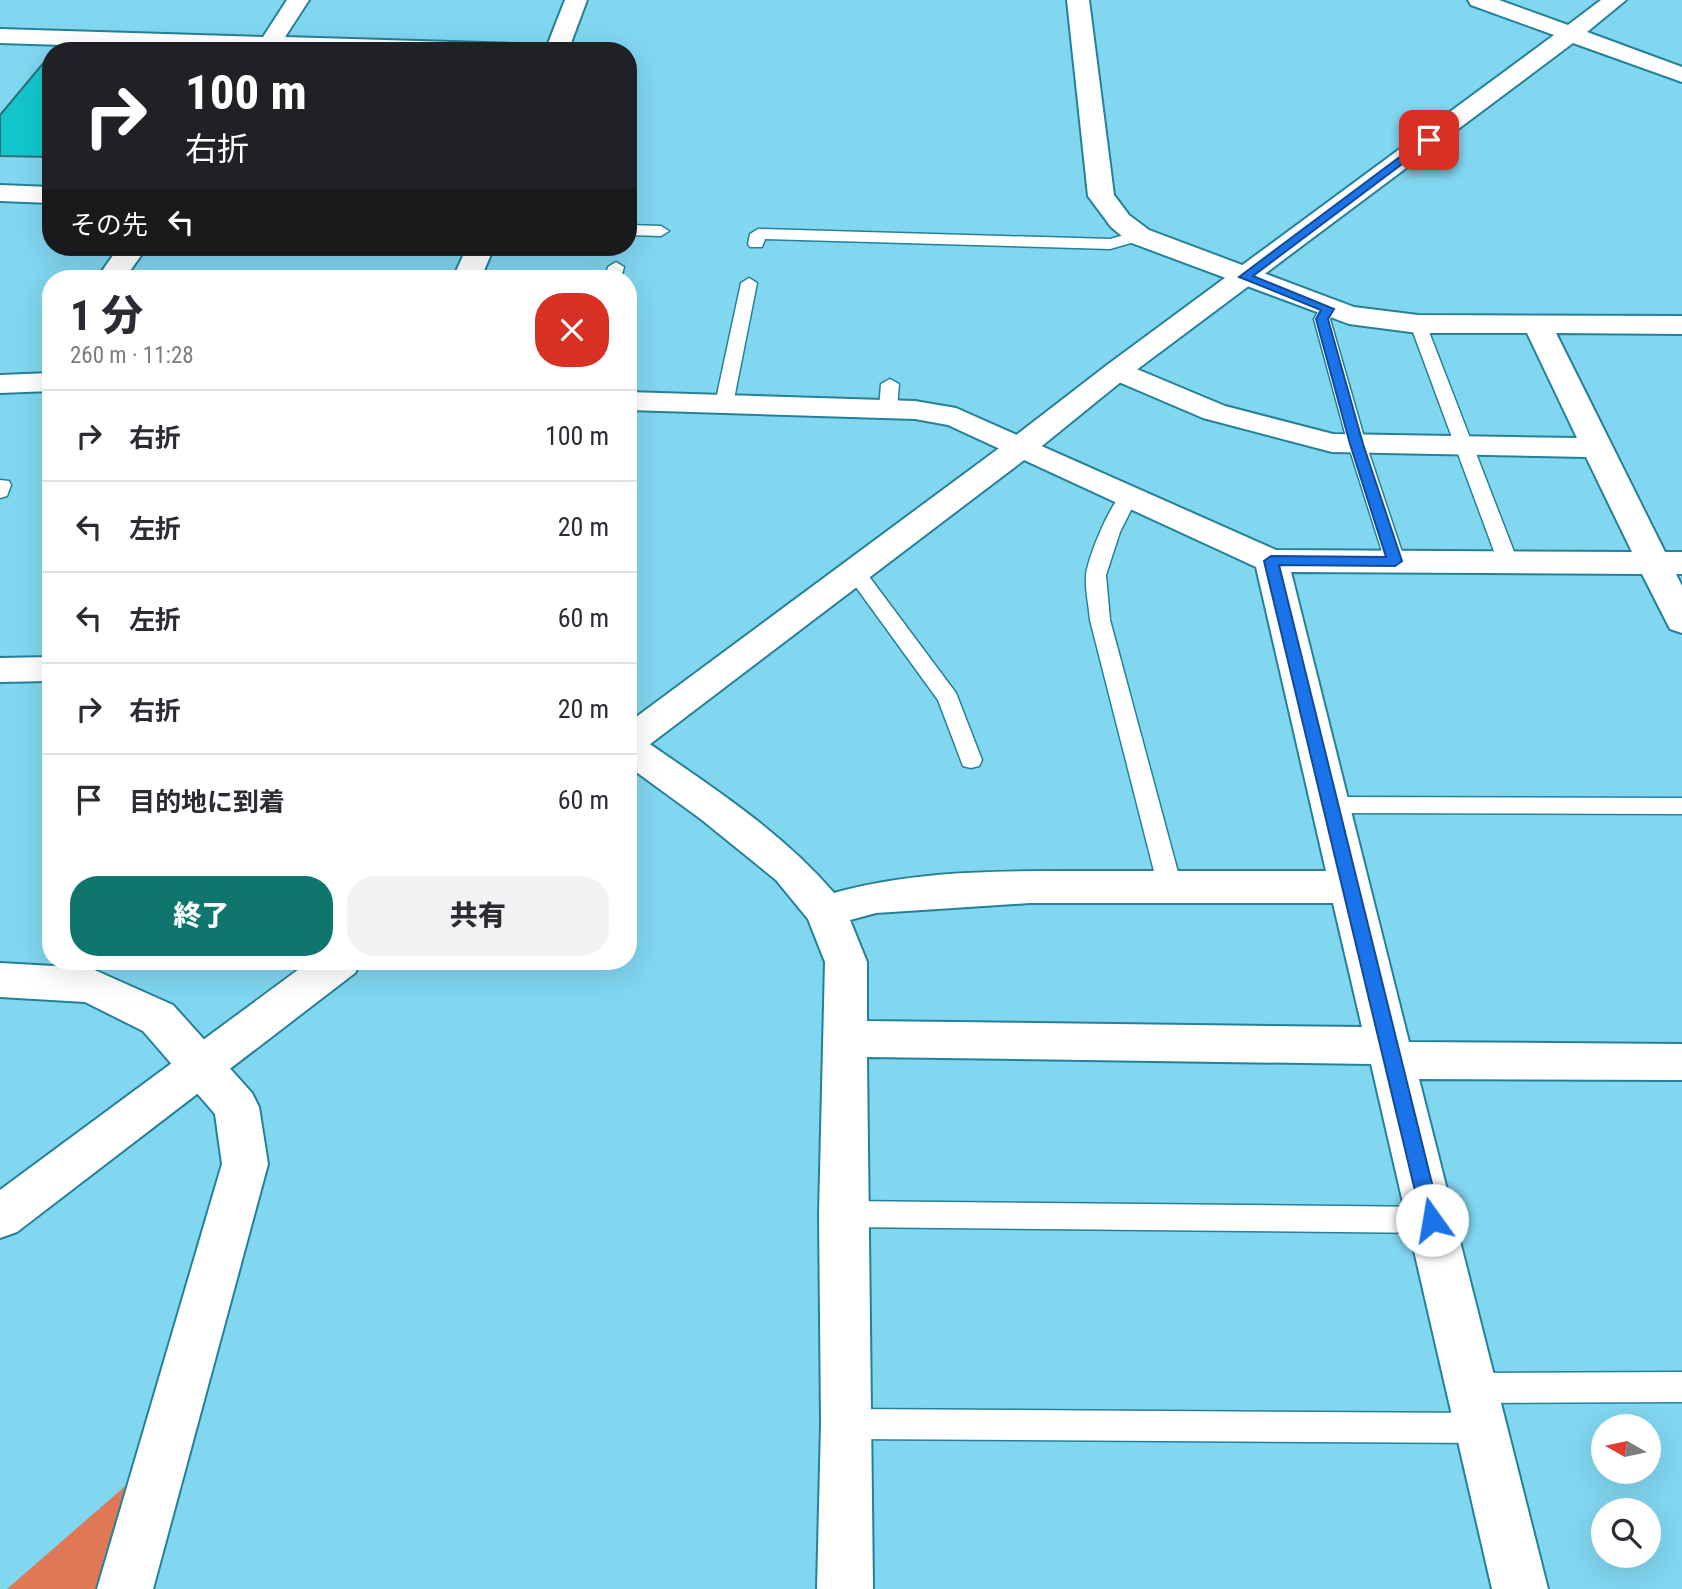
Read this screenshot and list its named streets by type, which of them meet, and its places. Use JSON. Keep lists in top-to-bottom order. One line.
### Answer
{"north":"left","page":{"turn":["100 m","右折"],"then":"その先","heading":["1 分","260 m · 11:28"],"list":[{"name":"右折","value":"100 m"},{"name":"左折","value":"20 m"},{"name":"左折","value":"60 m"},{"name":"右折","value":"20 m"},{"name":"目的地に到着","value":"60 m"}],"buttons":["終了","共有"]}}
